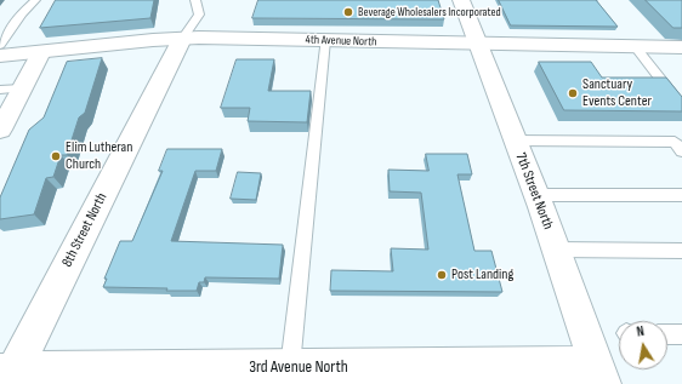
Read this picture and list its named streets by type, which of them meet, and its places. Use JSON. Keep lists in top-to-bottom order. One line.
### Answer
{"streets":{"street":["4th Avenue North","7th Street North","8th Street North","3rd Avenue North"]},"crossings":[["4th Avenue North","7th Street North"],["4th Avenue North","8th Street North"],["7th Street North","3rd Avenue North"],["8th Street North","3rd Avenue North"]],"places":["Beverage Wholesalers Incorporated","Sanctuary Events Center","Elim Lutheran Church","Post Landing"],"north":"top"}
